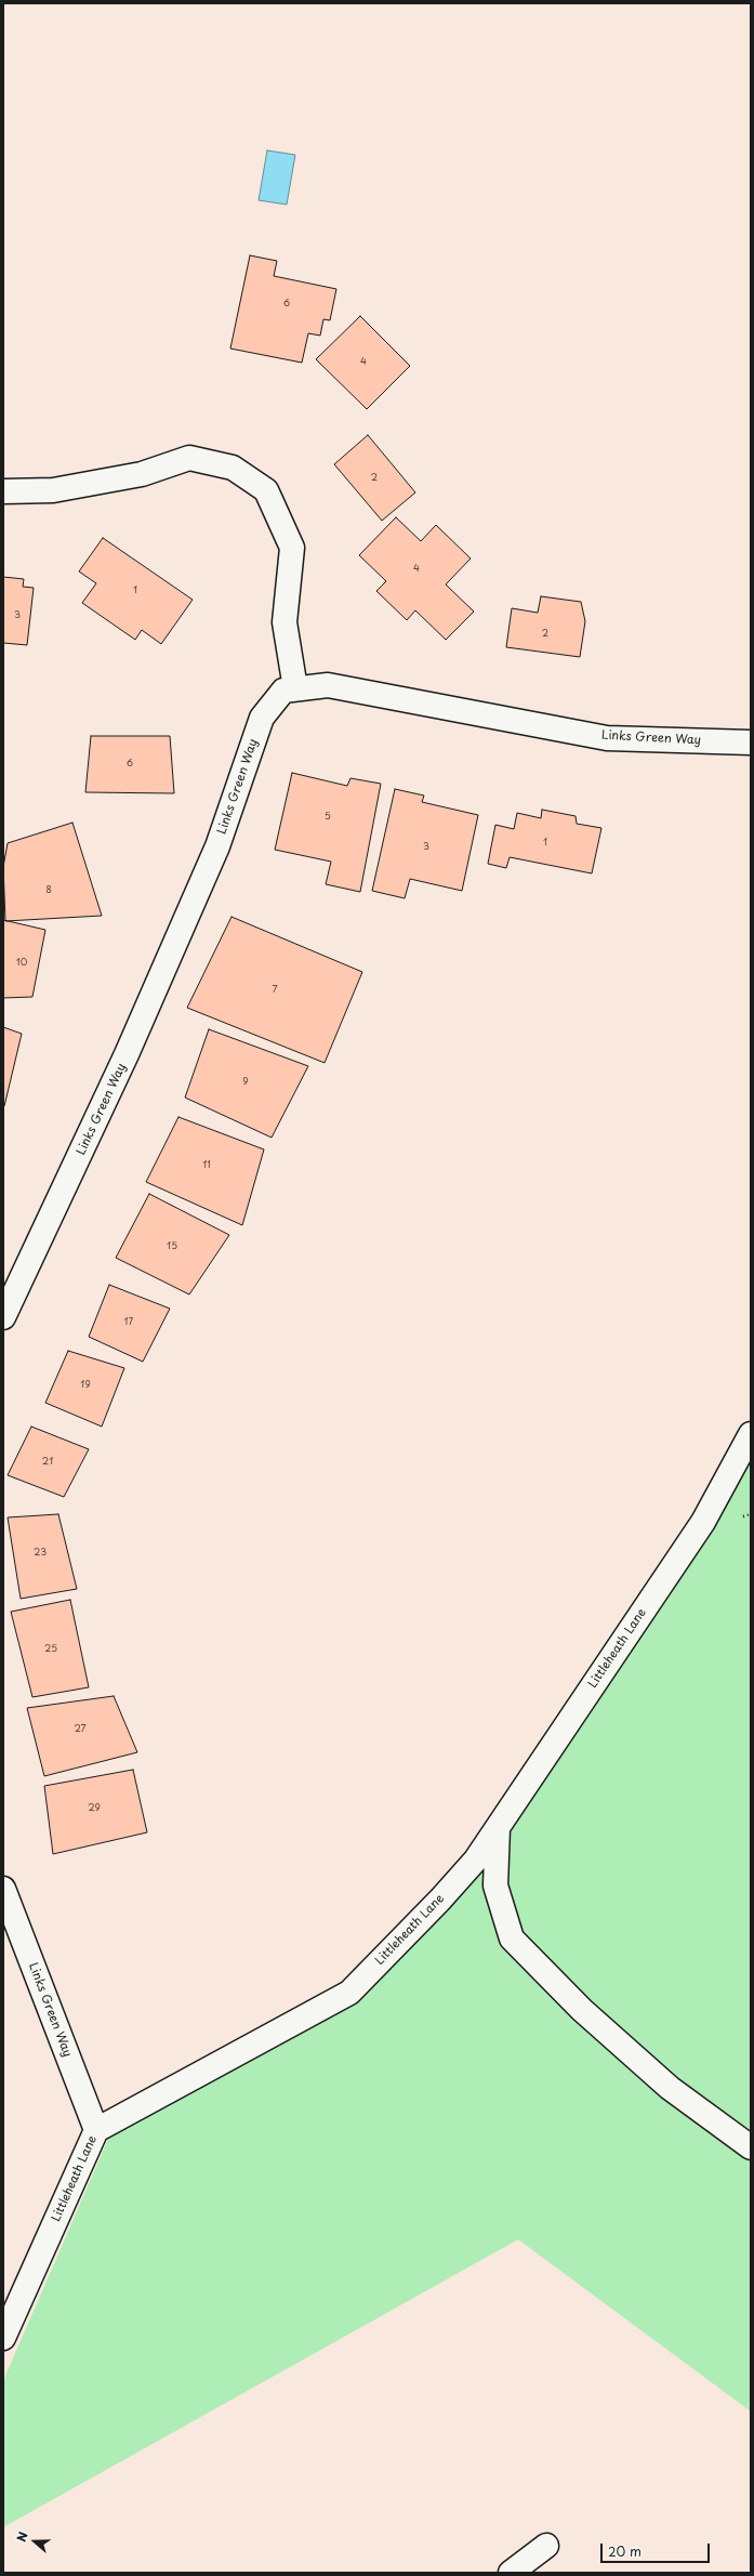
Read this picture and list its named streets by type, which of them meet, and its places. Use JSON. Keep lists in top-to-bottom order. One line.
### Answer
{"streets":{"street":["Links Green Way","Littleheath Lane"]},"crossings":[["Links Green Way","Littleheath Lane"]],"house_numbers":["6","4","2","4","1","3","2","6","5","1","3","8","10","7","9","11","15","17","19","21","23","25","27","29"],"scale_bar":"20 m","north":"left"}
